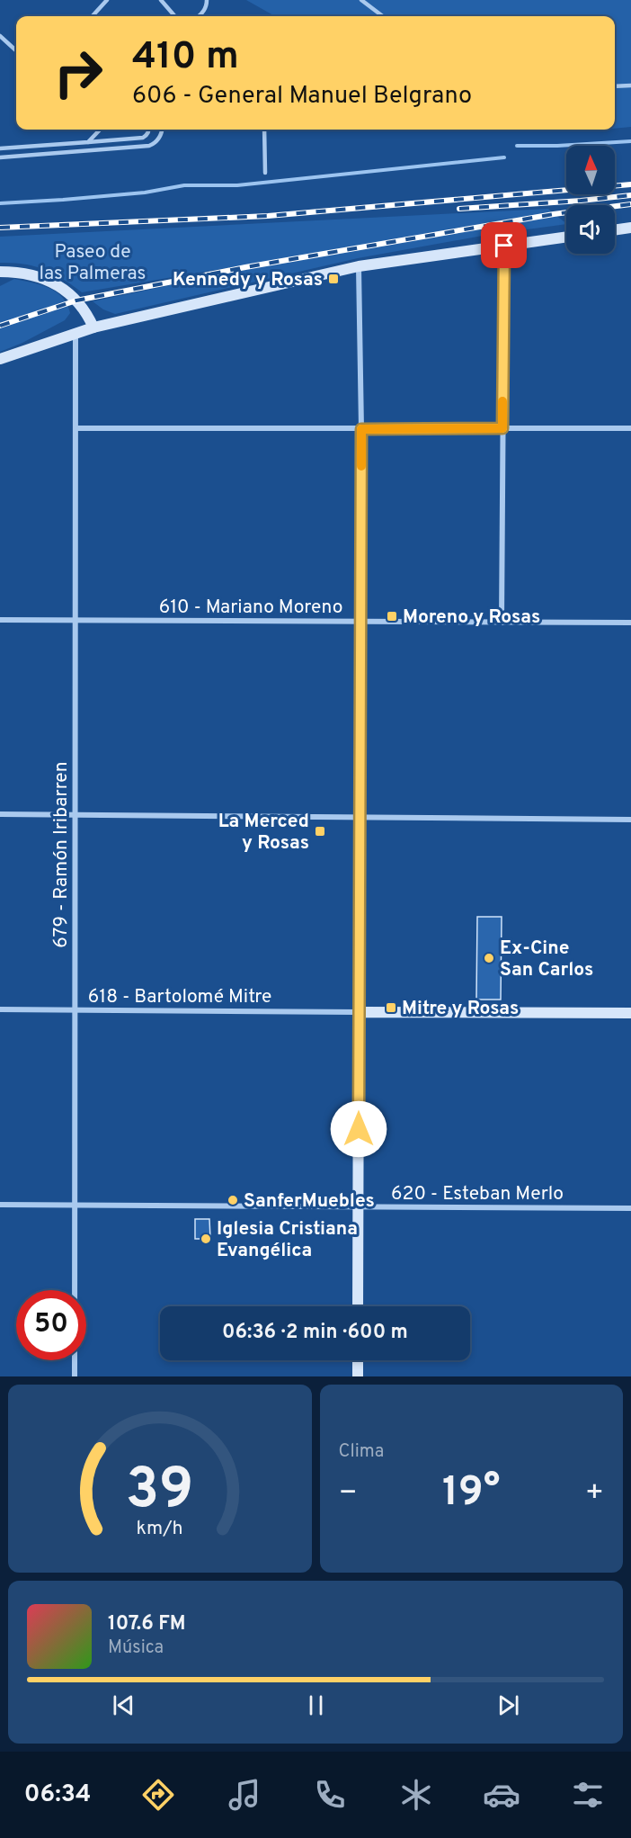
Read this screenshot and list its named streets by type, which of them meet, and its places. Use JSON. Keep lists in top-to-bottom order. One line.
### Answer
{"streets":{"street":["610 - Mariano Moreno","679 - Ramón Iribarren","618 - Bartolomé Mitre","620 - Esteban Merlo"]},"crossings":[["610 - Mariano Moreno","679 - Ramón Iribarren"],["679 - Ramón Iribarren","618 - Bartolomé Mitre"],["679 - Ramón Iribarren","620 - Esteban Merlo"]],"parks":["Paseo de las Palmeras"],"places":{"transit":["Kennedy y Rosas","Moreno y Rosas","La Merced y Rosas","Mitre y Rosas"],"other":["Ex-Cine San Carlos","SanferMuebles","Iglesia Cristiana Evangélica"]},"north":"top","page":{"turn":["410 m","606 - General Manuel Belgrano"],"limit":"50","trip":"06:36 · 2 min · 600 m","tile":"Clima","heat":["−","19°","+"],"song":["107.6 FM","Música"],"tabs":"06:34","gauge":["39","km/h"]}}
